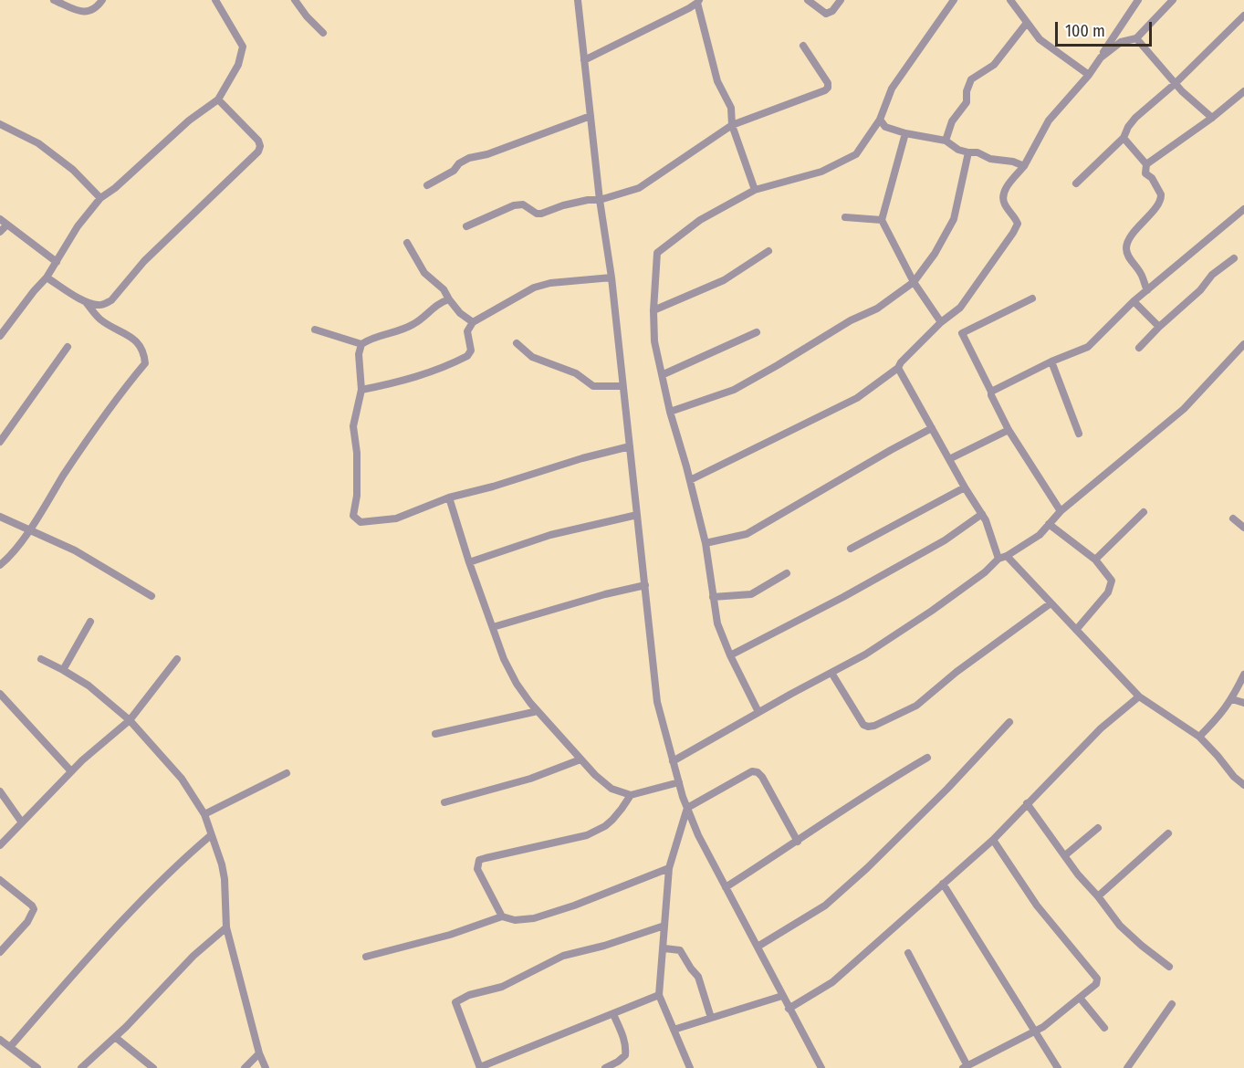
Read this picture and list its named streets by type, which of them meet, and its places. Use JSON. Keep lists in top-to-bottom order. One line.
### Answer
{"scale_bar":"100 m"}
